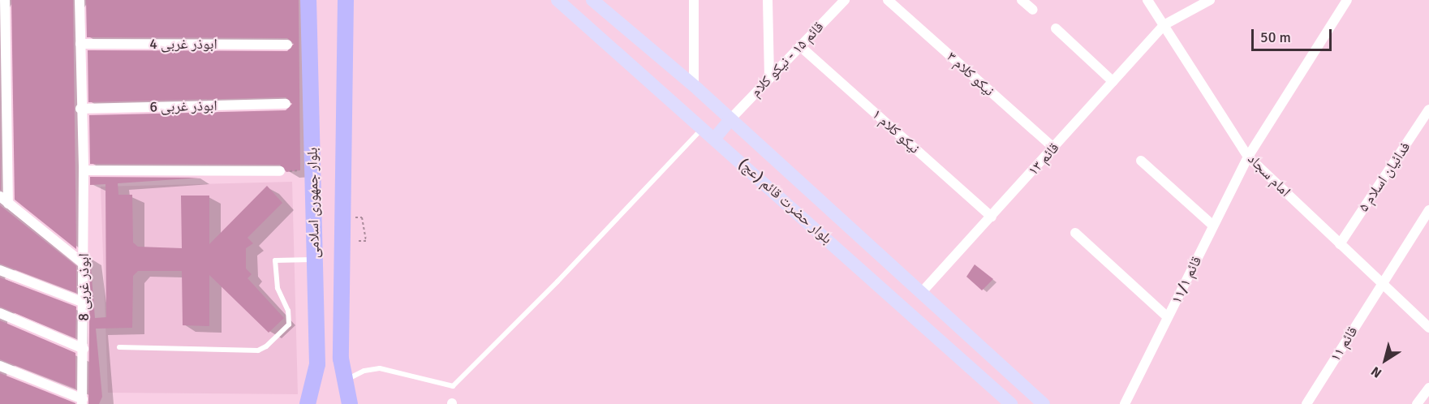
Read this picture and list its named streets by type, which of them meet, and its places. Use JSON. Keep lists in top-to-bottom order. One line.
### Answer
{"streets":{"main road":["بلوار حضرت قائم (عج)","بلوار جمهوری اسلامی"],"street":["ابوذر غربی 4","قائم ۱۵ - نیکو کلام","نیکو کلام ۳","ابوذر غربی 6","نیکو کلام ۱","قائم ۱۳","امام سجاد","فدائیان اسلام ۵","قائم ۱۱/۱","ابوذر غربی 8","قائم ۱۱"]},"crossings":[["ابوذر غربی 4","ابوذر غربی 8"],["قائم ۱۵ - نیکو کلام","نیکو کلام ۱"],["قائم ۱۵ - نیکو کلام","بلوار حضرت قائم (عج)"],["نیکو کلام ۳","قائم ۱۳"],["ابوذر غربی 6","ابوذر غربی 8"],["نیکو کلام ۱","قائم ۱۳"],["قائم ۱۳","امام سجاد"],["قائم ۱۳","بلوار حضرت قائم (عج)"],["امام سجاد","فدائیان اسلام ۵"],["امام سجاد","قائم ۱۱/۱"],["امام سجاد","قائم ۱۱"]],"scale_bar":"50 m","north":"bottom left"}
